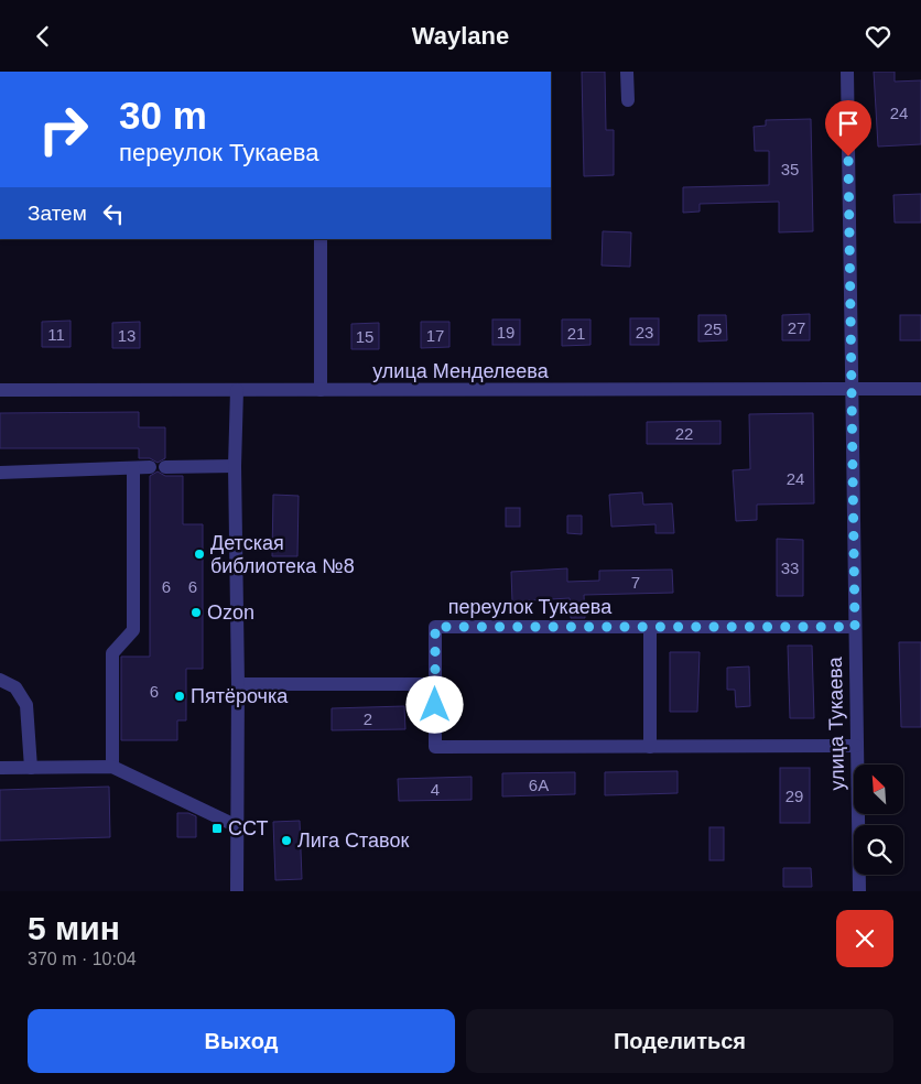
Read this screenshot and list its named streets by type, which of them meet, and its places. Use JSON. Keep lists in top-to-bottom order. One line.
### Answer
{"streets":{"street":["улица Менделеева","переулок Тукаева","улица Тукаева"]},"crossings":[["улица Менделеева","улица Тукаева"],["переулок Тукаева","улица Тукаева"]],"places":{"other":["Детская библиотека №8","Ozon","Пятёрочка","Лига Ставок"],"transit":["ССТ"]},"house_numbers":["24","35","27","25","19","23","21","11","13","17","15","22","24","33","7","6","6","6","2","6А","4","29"],"north":"top left","page":{"header":"Waylane","turn":["30 m","переулок Тукаева"],"then":"Затем","heading":["5 мин","370 m · 10:04"],"buttons":["Выход","Поделиться"]}}
